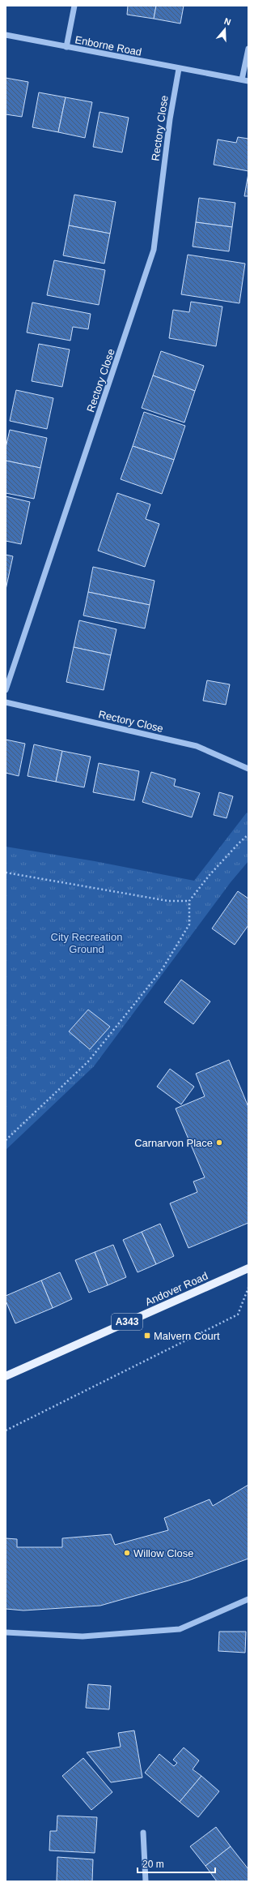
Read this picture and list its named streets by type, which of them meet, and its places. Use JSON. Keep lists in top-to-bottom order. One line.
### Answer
{"streets":{"main road":["Andover Road","A343"],"street":["Enborne Road","Rectory Close"]},"crossings":[["Enborne Road","Rectory Close"]],"parks":["City Recreation Ground"],"places":{"other":["Carnarvon Place","Willow Close"],"transit":["Malvern Court"]},"scale_bar":"20 m","north":"top"}
